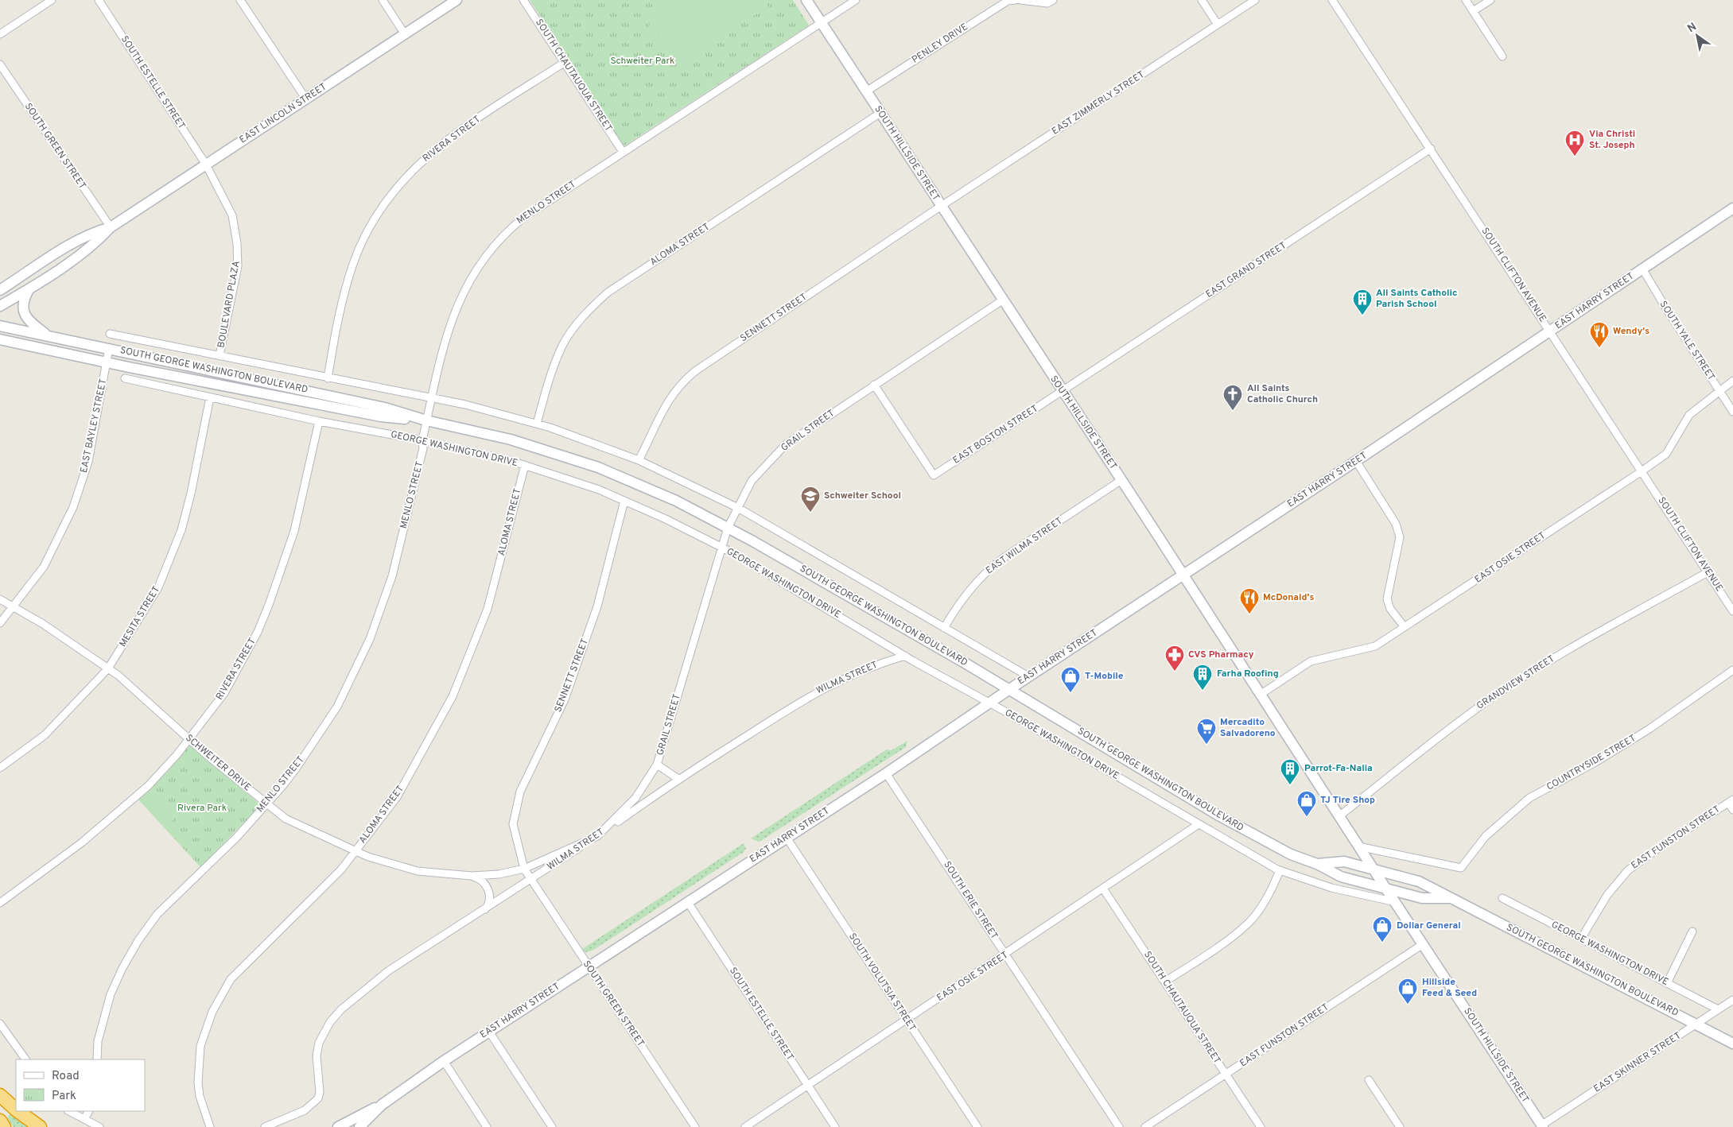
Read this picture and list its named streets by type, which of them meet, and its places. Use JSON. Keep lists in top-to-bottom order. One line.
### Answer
{"streets":{"street":["PENLEY DRIVE","SOUTH CHAUTAUQUA STREET","SOUTH ESTELLE STREET","EAST ZIMMERLY STREET","EAST LINCOLN STREET","RIVERA STREET","SOUTH GREEN STREET","SOUTH HILLSIDE STREET","MENLO STREET","ALOMA STREET","EAST GRAND STREET","SOUTH CLIFTON AVENUE","EAST HARRY STREET","BOULEVARD PLAZA","SENNETT STREET","SOUTH YALE STREET","SOUTH GEORGE WASHINGTON BOULEVARD","EAST BAYLEY STREET","GRAIL STREET","EAST BOSTON STREET","GEORGE WASHINGTON DRIVE","EAST WILMA STREET","EAST OSIE STREET","MESITA STREET","WILMA STREET","GRANDVIEW STREET","SCHWEITER DRIVE","COUNTRYSIDE STREET","EAST FUNSTON STREET","SOUTH ERIE STREET","SOUTH VOLUTSIA STREET","EAST SKINNER STREET"]},"crossings":[["PENLEY DRIVE","SOUTH HILLSIDE STREET"],["SOUTH CHAUTAUQUA STREET","RIVERA STREET"],["SOUTH CHAUTAUQUA STREET","MENLO STREET"],["SOUTH CHAUTAUQUA STREET","EAST OSIE STREET"],["SOUTH CHAUTAUQUA STREET","EAST FUNSTON STREET"],["SOUTH ESTELLE STREET","EAST LINCOLN STREET"],["SOUTH ESTELLE STREET","EAST HARRY STREET"],["SOUTH ESTELLE STREET","BOULEVARD PLAZA"],["SOUTH ESTELLE STREET","EAST OSIE STREET"],["EAST ZIMMERLY STREET","SOUTH HILLSIDE STREET"],["EAST ZIMMERLY STREET","SENNETT STREET"],["EAST LINCOLN STREET","SOUTH GREEN STREET"],["EAST LINCOLN STREET","BOULEVARD PLAZA"],["RIVERA STREET","GEORGE WASHINGTON DRIVE"],["RIVERA STREET","SCHWEITER DRIVE"],["SOUTH GREEN STREET","EAST HARRY STREET"],["SOUTH GREEN STREET","SENNETT STREET"],["SOUTH GREEN STREET","WILMA STREET"],["SOUTH HILLSIDE STREET","MENLO STREET"],["SOUTH HILLSIDE STREET","ALOMA STREET"],["SOUTH HILLSIDE STREET","EAST GRAND STREET"],["SOUTH HILLSIDE STREET","EAST HARRY STREET"],["SOUTH HILLSIDE STREET","SENNETT STREET"],["SOUTH HILLSIDE STREET","SOUTH GEORGE WASHINGTON BOULEVARD"],["SOUTH HILLSIDE STREET","GRAIL STREET"],["SOUTH HILLSIDE STREET","EAST BOSTON STREET"],["SOUTH HILLSIDE STREET","GEORGE WASHINGTON DRIVE"],["SOUTH HILLSIDE STREET","EAST WILMA STREET"],["SOUTH HILLSIDE STREET","EAST OSIE STREET"],["SOUTH HILLSIDE STREET","GRANDVIEW STREET"],["SOUTH HILLSIDE STREET","COUNTRYSIDE STREET"],["SOUTH HILLSIDE STREET","EAST FUNSTON STREET"],["SOUTH HILLSIDE STREET","EAST SKINNER STREET"],["MENLO STREET","SOUTH GEORGE WASHINGTON BOULEVARD"],["MENLO STREET","GEORGE WASHINGTON DRIVE"],["MENLO STREET","SCHWEITER DRIVE"],["ALOMA STREET","GEORGE WASHINGTON DRIVE"],["ALOMA STREET","SCHWEITER DRIVE"],["EAST GRAND STREET","SOUTH CLIFTON AVENUE"],["EAST GRAND STREET","EAST BOSTON STREET"],["SOUTH CLIFTON AVENUE","EAST HARRY STREET"],["SOUTH CLIFTON AVENUE","EAST OSIE STREET"],["SOUTH CLIFTON AVENUE","GRANDVIEW STREET"],["EAST HARRY STREET","SOUTH YALE STREET"],["EAST HARRY STREET","SOUTH GEORGE WASHINGTON BOULEVARD"],["EAST HARRY STREET","GEORGE WASHINGTON DRIVE"],["EAST HARRY STREET","SOUTH ERIE STREET"],["EAST HARRY STREET","SOUTH VOLUTSIA STREET"],["SENNETT STREET","GEORGE WASHINGTON DRIVE"],["SENNETT STREET","WILMA STREET"],["SENNETT STREET","SCHWEITER DRIVE"],["SOUTH YALE STREET","EAST OSIE STREET"],["SOUTH GEORGE WASHINGTON BOULEVARD","EAST BAYLEY STREET"],["SOUTH GEORGE WASHINGTON BOULEVARD","GRAIL STREET"],["SOUTH GEORGE WASHINGTON BOULEVARD","EAST SKINNER STREET"],["EAST BAYLEY STREET","SCHWEITER DRIVE"],["GRAIL STREET","EAST BOSTON STREET"],["GRAIL STREET","GEORGE WASHINGTON DRIVE"],["GRAIL STREET","WILMA STREET"],["GEORGE WASHINGTON DRIVE","EAST OSIE STREET"],["GEORGE WASHINGTON DRIVE","MESITA STREET"],["GEORGE WASHINGTON DRIVE","WILMA STREET"],["GEORGE WASHINGTON DRIVE","EAST FUNSTON STREET"],["GEORGE WASHINGTON DRIVE","EAST SKINNER STREET"],["EAST OSIE STREET","SOUTH ERIE STREET"],["EAST OSIE STREET","SOUTH VOLUTSIA STREET"],["MESITA STREET","SCHWEITER DRIVE"],["WILMA STREET","SCHWEITER DRIVE"]],"parks":["Schweiter Park","Rivera Park"],"places":{"hospital":["Via Christi St. Joseph"],"building":["All Saints Catholic Parish School","Farha Roofing","Parrot-Fa-Nalia"],"restaurant":["Wendy's","McDonald's"],"church":["All Saints Catholic Church"],"school or university":["Schweiter School"],"pharmacy":["CVS Pharmacy"],"shop":["T-Mobile","TJ Tire Shop","Dollar General","Hillside Feed & Seed"],"supermarket":["Mercadito Salvadoreno"]},"legend":["Road","Park"],"north":"top left"}
